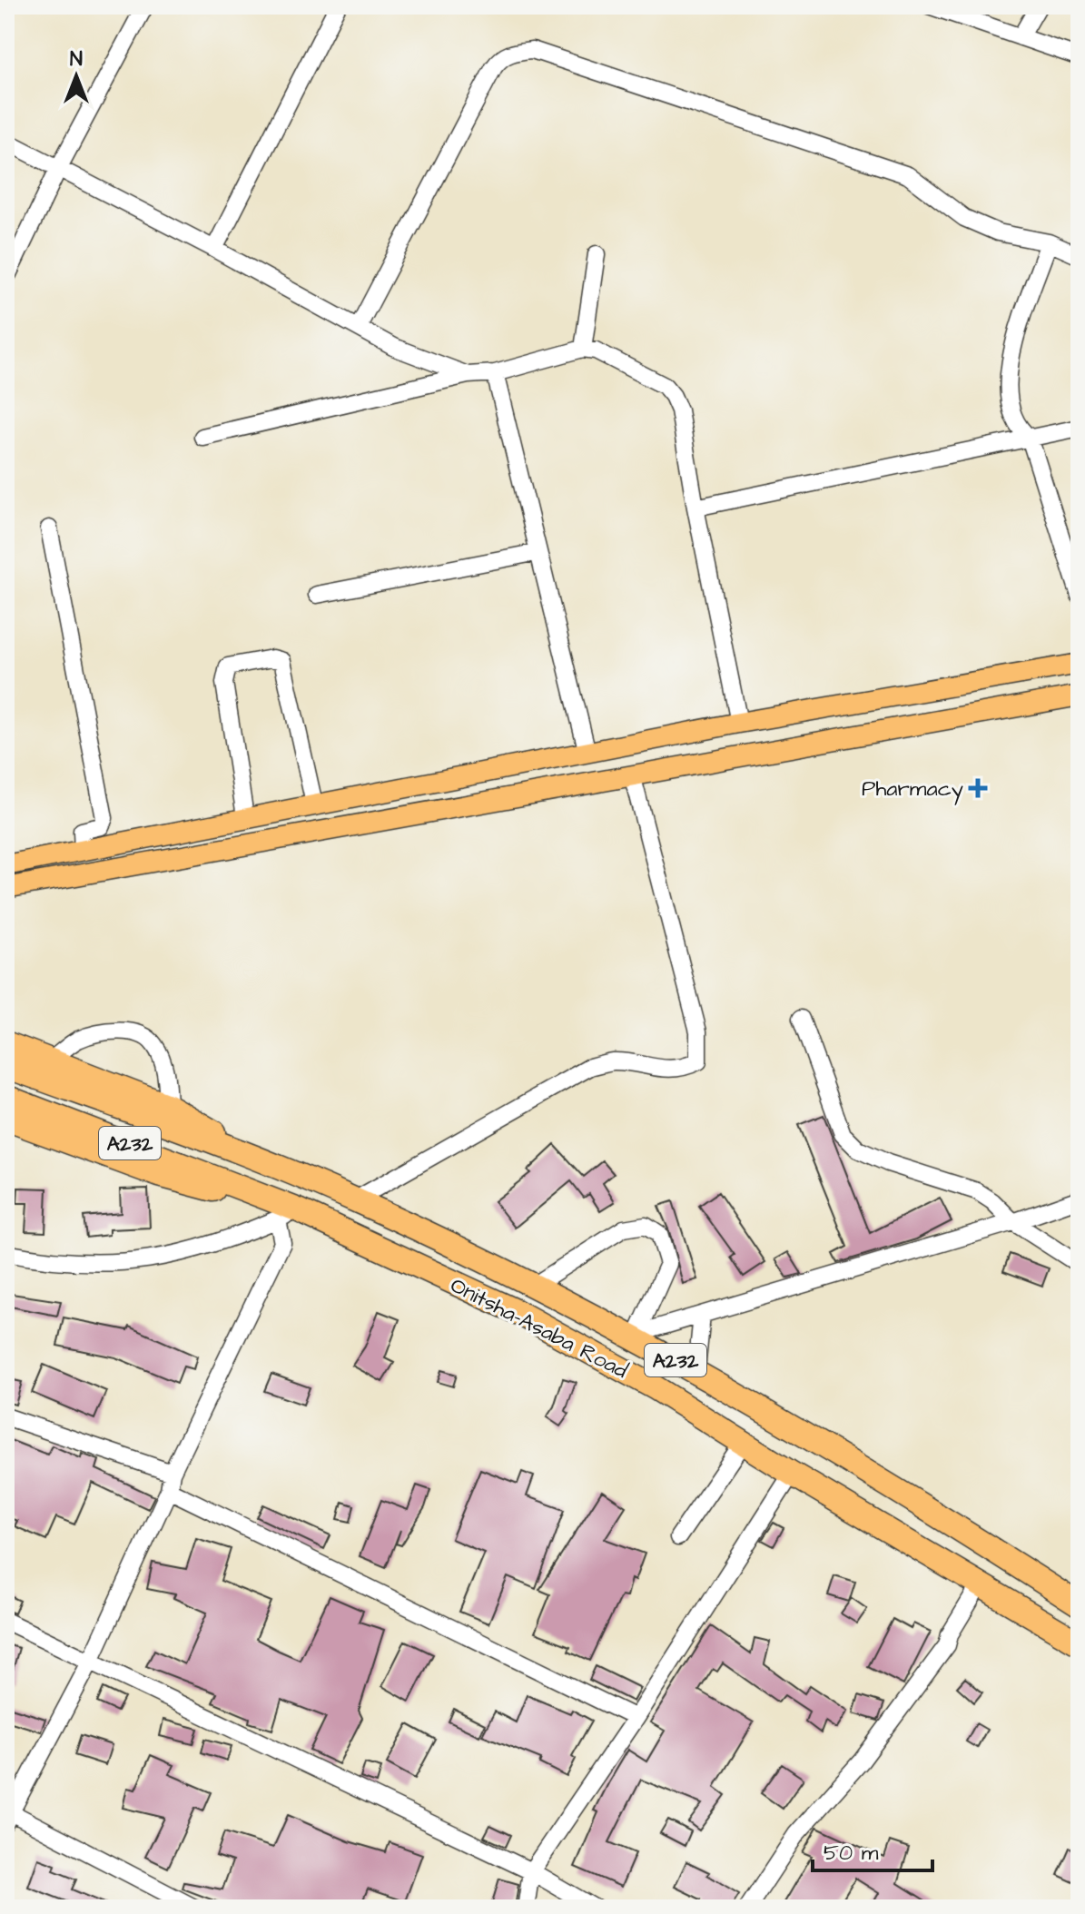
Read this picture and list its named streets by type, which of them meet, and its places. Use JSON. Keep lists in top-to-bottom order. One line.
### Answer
{"streets":{"highway":["A232","Onitsha-Asaba Road"]},"places":{"health":["Pharmacy"]},"scale_bar":"50 m","north":"top"}
